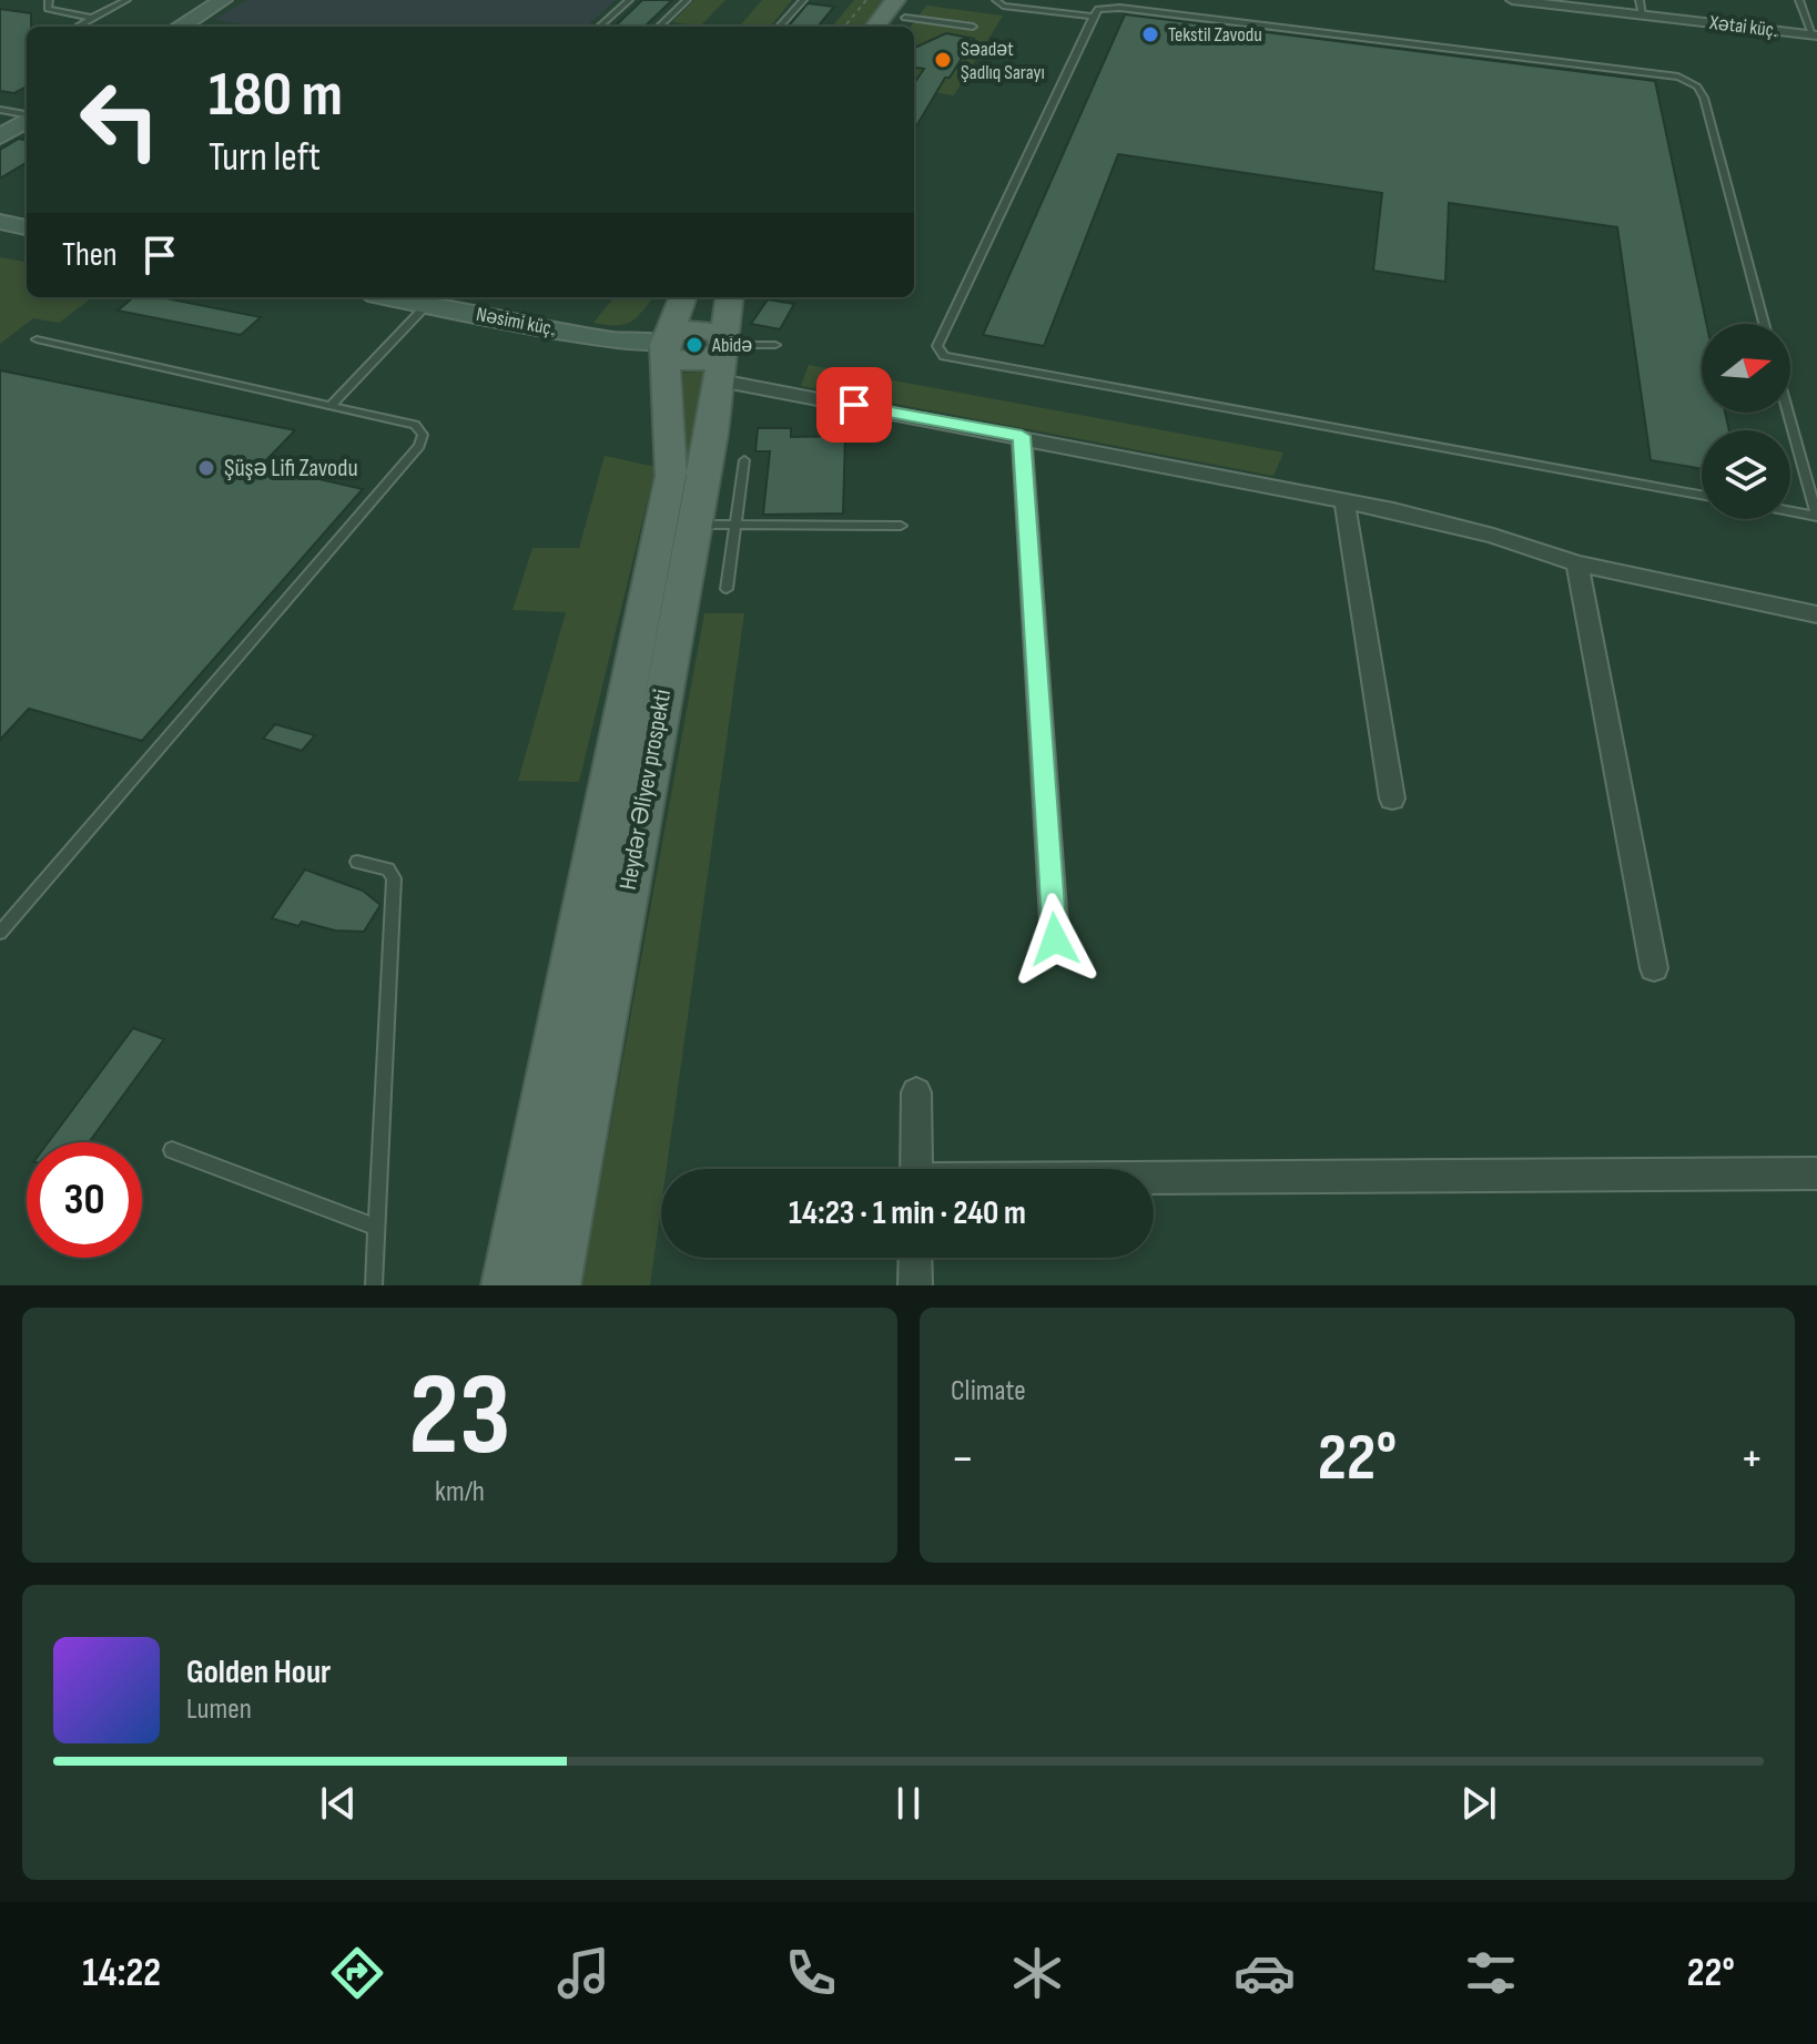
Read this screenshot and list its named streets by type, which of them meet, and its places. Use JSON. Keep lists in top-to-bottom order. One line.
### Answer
{"streets":{"main road":["Heydər Əliyev prospekti"],"street":["Xətai küç.","Nəsimi küç."]},"crossings":[["Nəsimi küç.","Heydər Əliyev prospekti"]],"places":["Tekstil Zavodu","Səadət Şadlıq Sarayı","Abidə","Şüşə Lifi Zavodu"],"north":"right","page":{"turn":["180 m","Turn left"],"then":"Then","limit":"30","trip":"14:23 · 1 min · 240 m","tile":[["23","km/h"],"Climate"],"heat":["−","22°","+"],"song":["Golden Hour","Lumen"],"tabs":["14:22","22°"]}}
